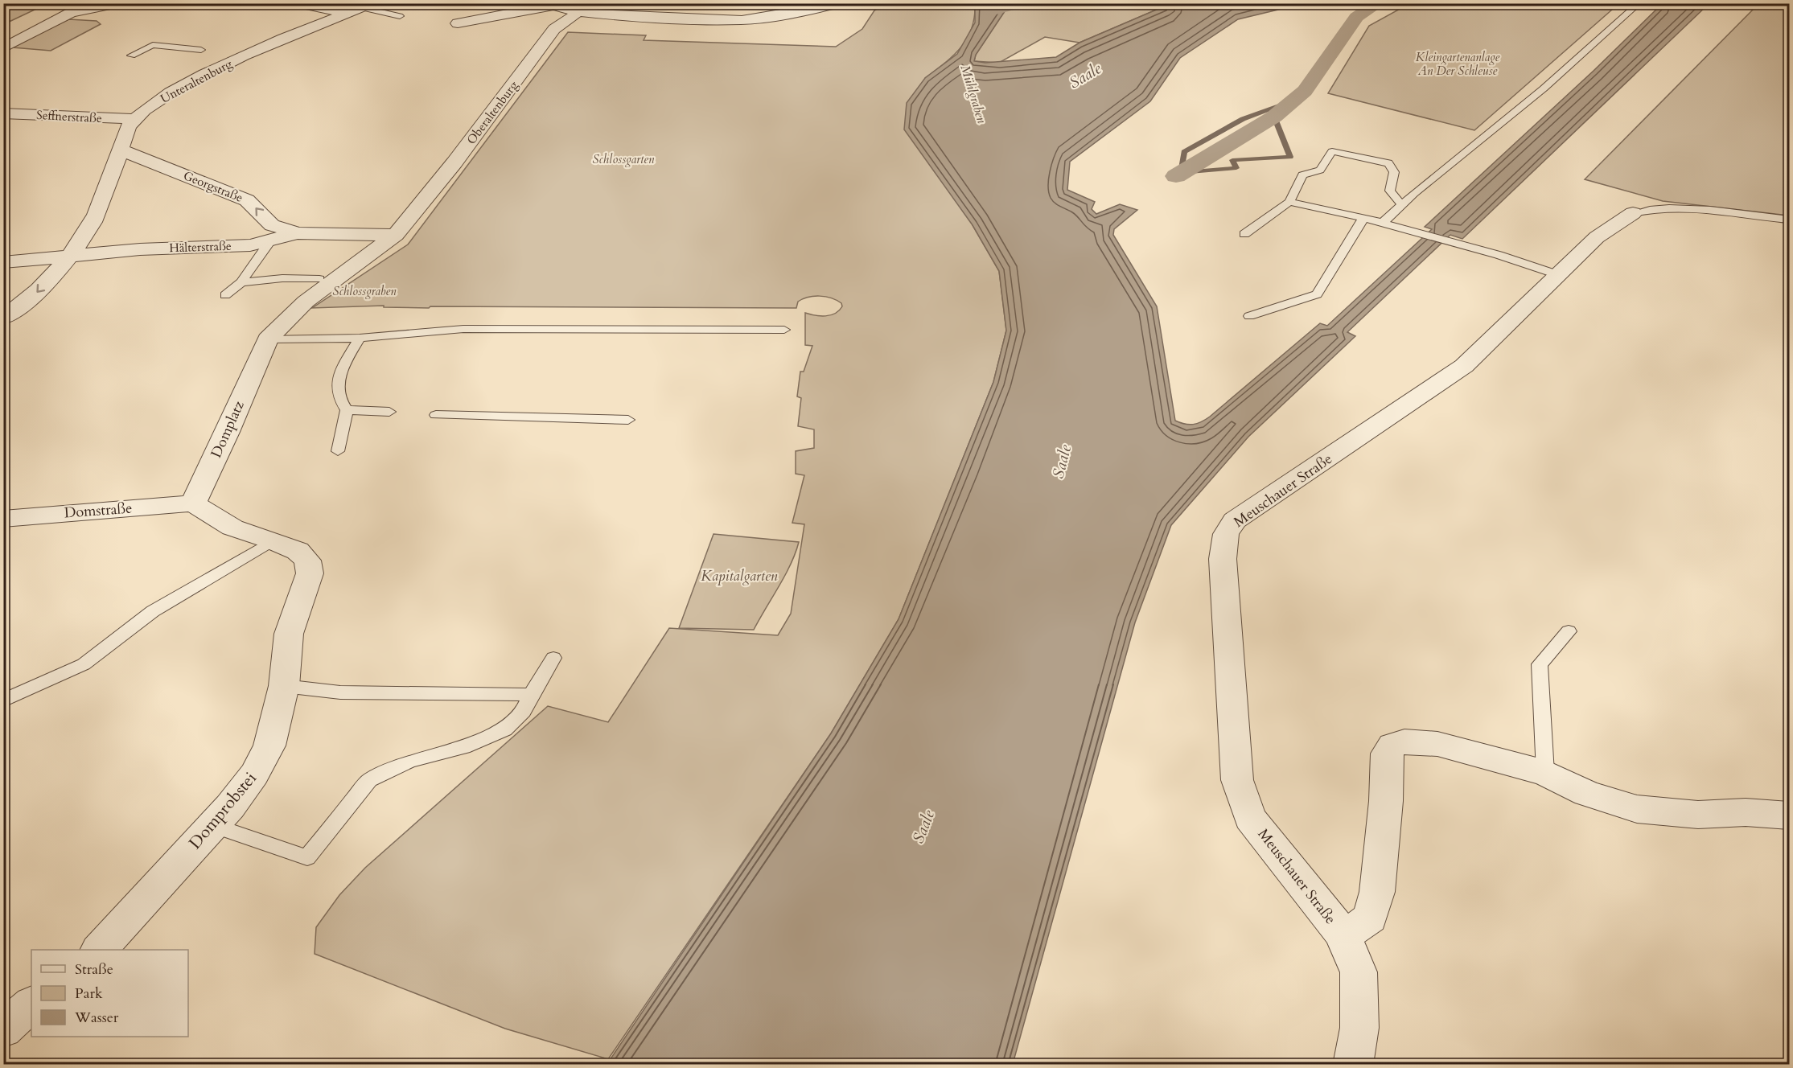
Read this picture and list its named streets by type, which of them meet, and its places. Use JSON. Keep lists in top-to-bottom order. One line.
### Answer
{"streets":{"street":["Unteraltenburg","Oberaltenburg","Seffnerstraße","Georgstraße","Hälterstraße","Domplatz","Meuschauer Straße","Domstraße","Domprobstei"]},"crossings":[["Unteraltenburg","Seffnerstraße"],["Unteraltenburg","Georgstraße"],["Unteraltenburg","Hälterstraße"],["Oberaltenburg","Hälterstraße"],["Oberaltenburg","Domplatz"],["Georgstraße","Hälterstraße"],["Hälterstraße","Domplatz"],["Domplatz","Domstraße"]],"one_way":["Georgstraße"],"water":["Saale","Mühlgraben"],"parks":["Kleingartenanlage An Der Schleuse","Schlossgarten","Schlossgraben","Kapitalgarten"],"legend":["Straße","Park","Wasser"]}
